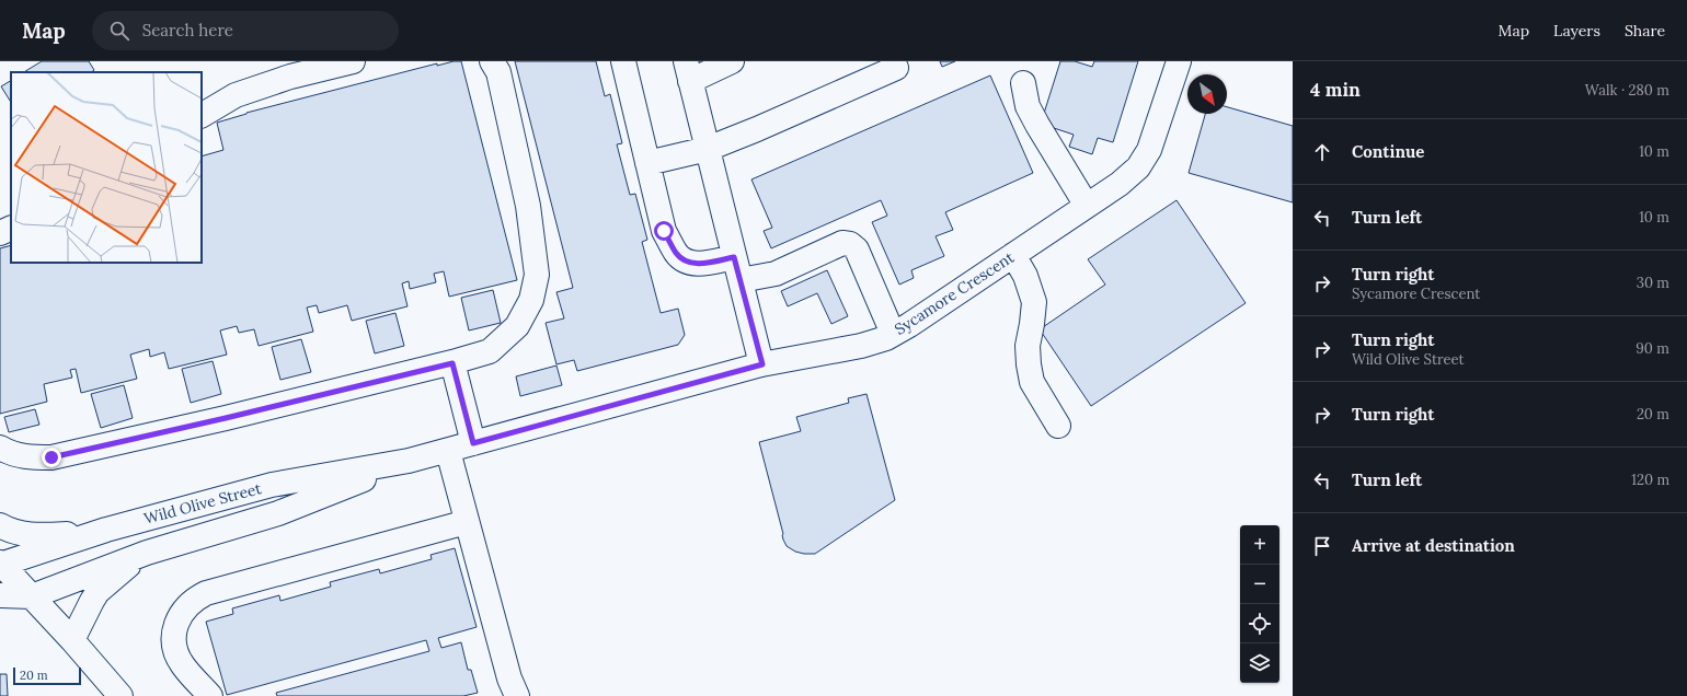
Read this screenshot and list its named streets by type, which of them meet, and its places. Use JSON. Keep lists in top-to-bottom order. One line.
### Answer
{"streets":{"street":["Sycamore Crescent","Wild Olive Street"]},"crossings":[["Sycamore Crescent","Wild Olive Street"]],"scale_bar":"20 m","north":"bottom right","page":{"header":"Map","search":"Search here","nav":["Map","Layers","Share"],"heading":["4 min","Walk · 280 m"],"list":[["Continue","10 m"],["Turn left","10 m"],["Turn right","Sycamore Crescent","30 m"],["Turn right","Wild Olive Street","90 m"],["Turn right","20 m"],["Turn left","120 m"],"Arrive at destination"],"map_buttons":["+","−"],"scale":"20 m"}}
